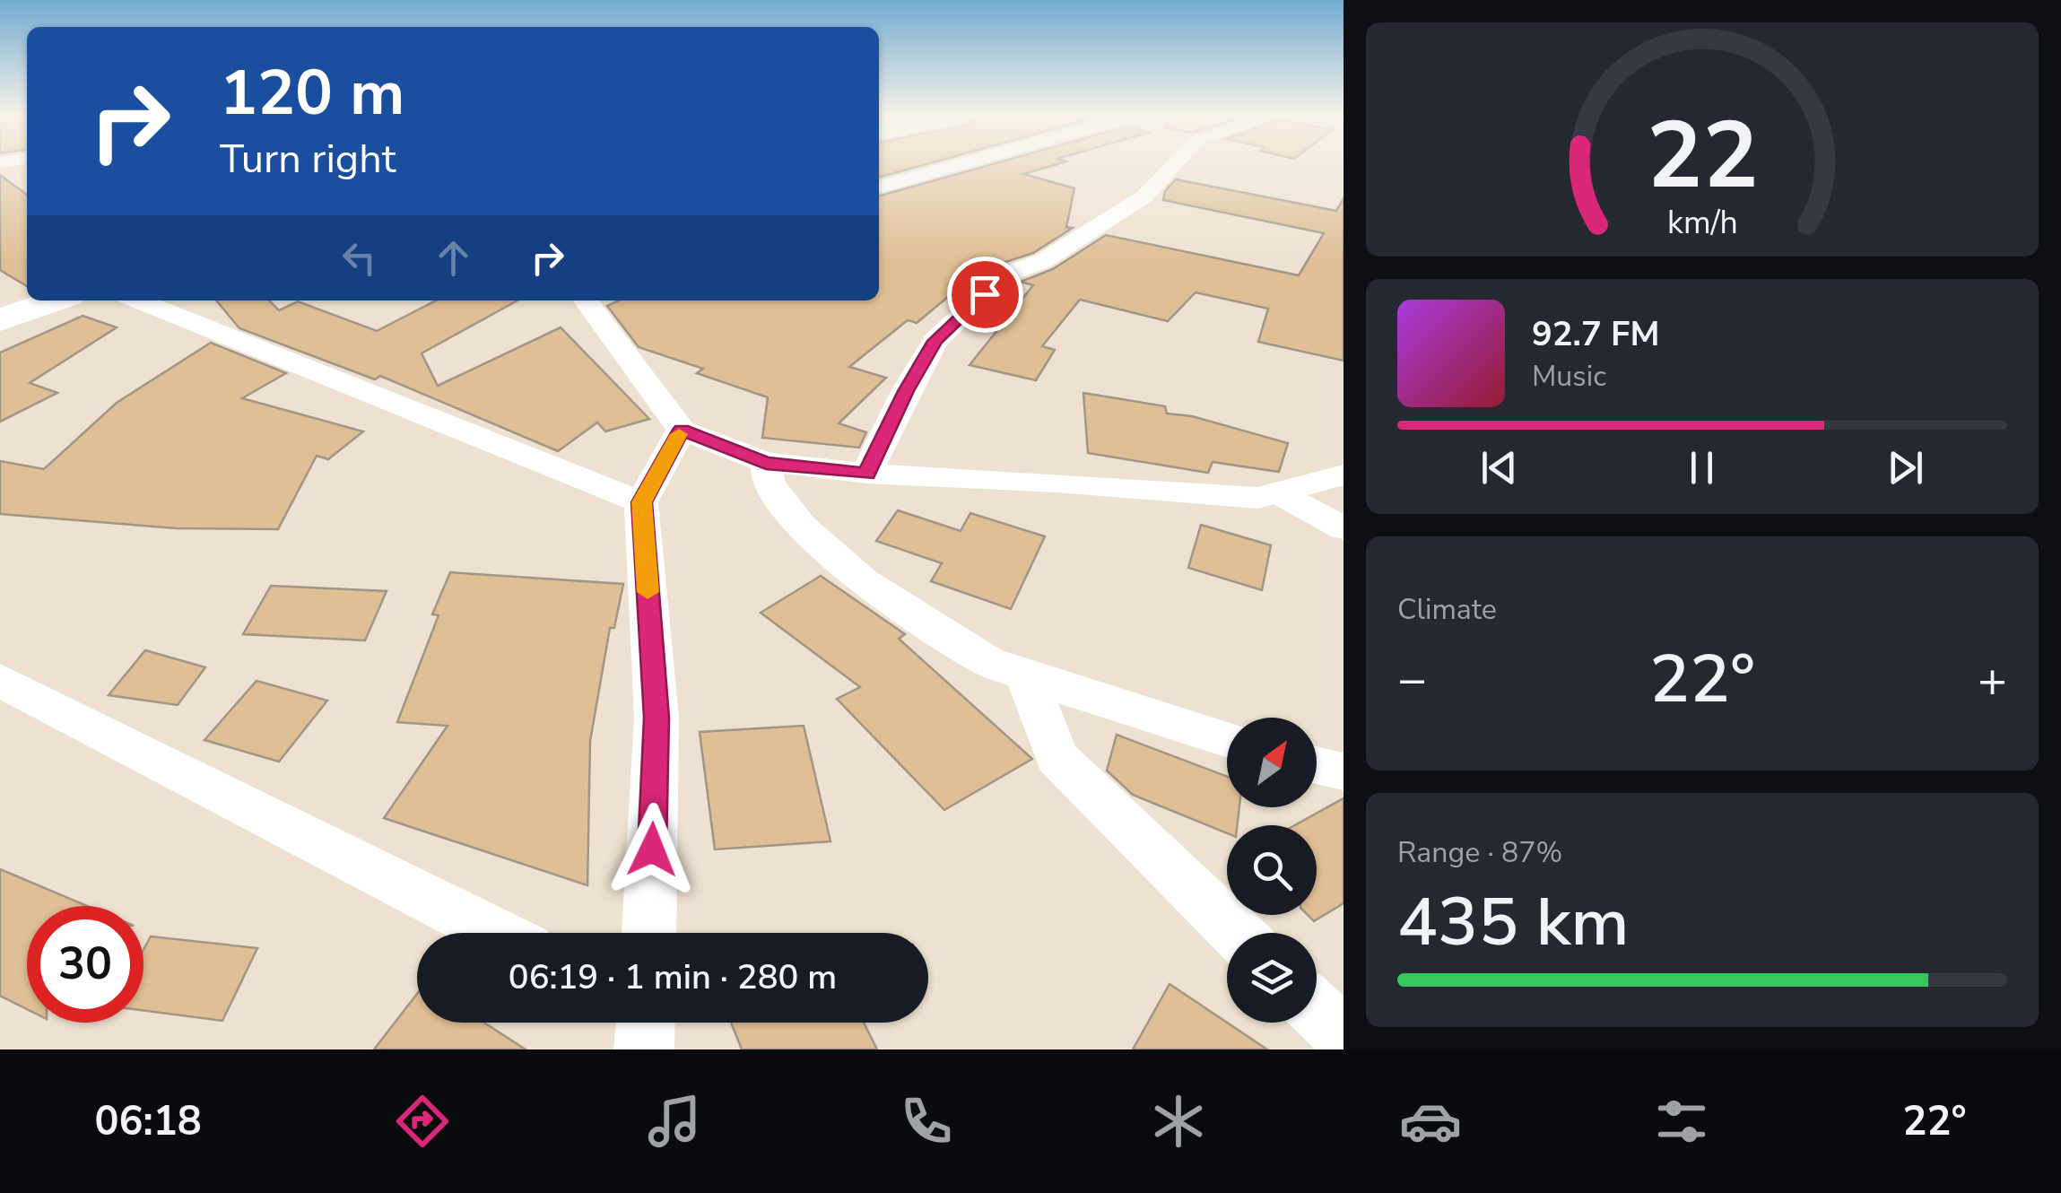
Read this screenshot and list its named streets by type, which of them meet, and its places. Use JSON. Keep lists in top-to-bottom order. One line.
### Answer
{"north":"top right","page":{"turn":["120 m","Turn right"],"song":["92.7 FM","Music"],"tile":["Climate",["Range · 87%","435 km"]],"heat":["−","22°","+"],"limit":"30","trip":"06:19 · 1 min · 280 m","tabs":["06:18","22°"],"gauge":["22","km/h"]}}
